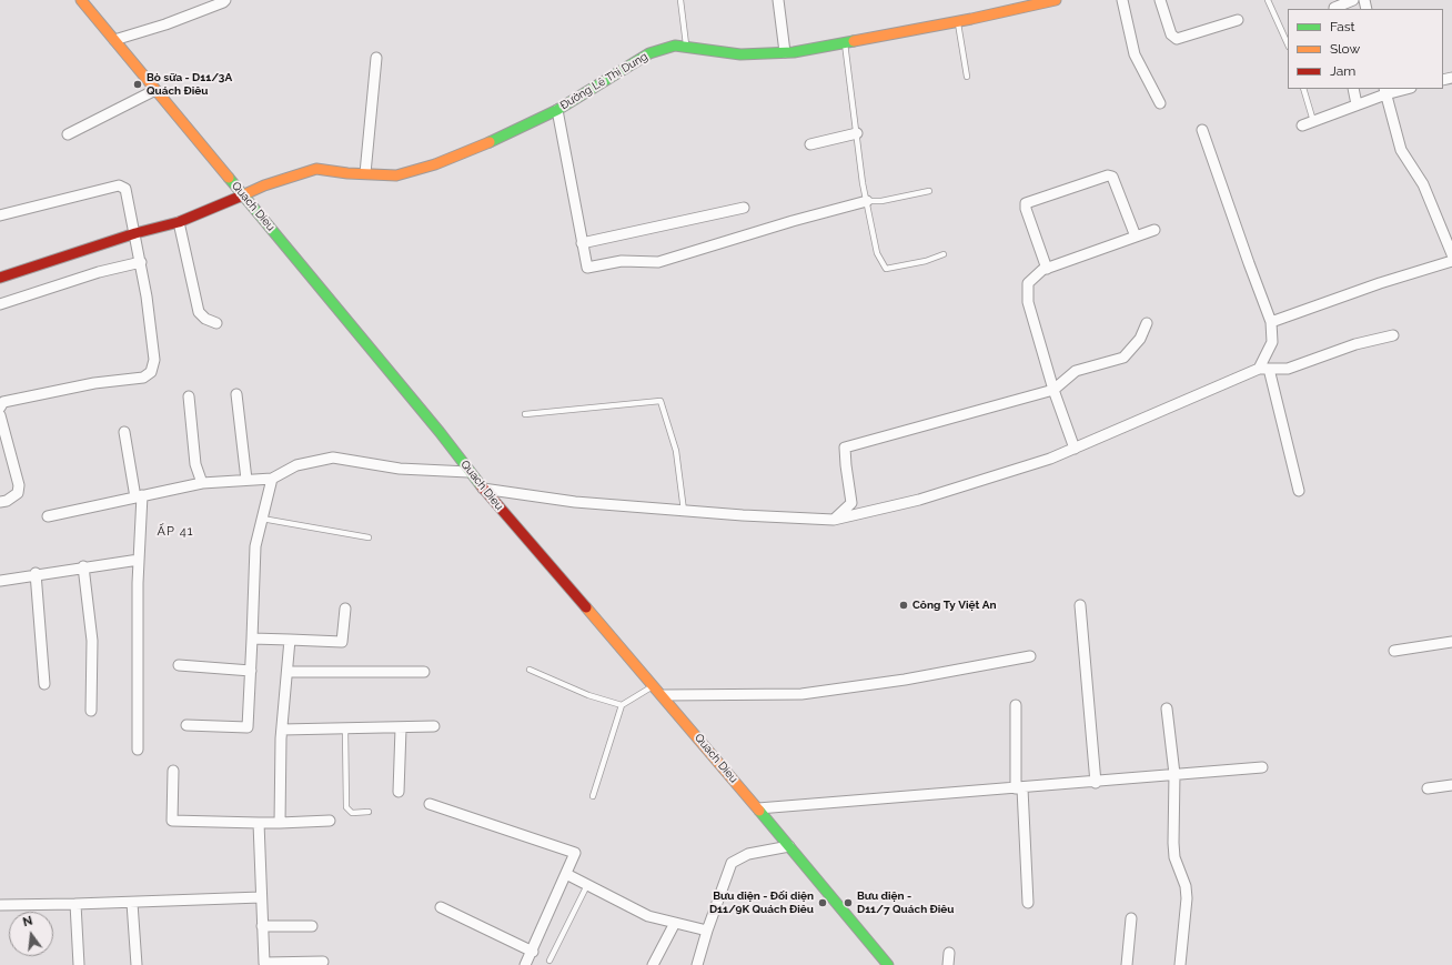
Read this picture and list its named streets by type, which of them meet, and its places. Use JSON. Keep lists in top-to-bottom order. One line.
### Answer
{"streets":{"main road":["Đường Lê Thị Dung","Quach Dieu"]},"crossings":[["Đường Lê Thị Dung","Quach Dieu"]],"districts":["ẤP 41"],"places":["Bò sữa - D11/3A Quách Điêu","Công Ty Việt An","Bưu điện - Đối diện D11/9K Quách Điêu","Bưu điện - D11/7 Quách Điêu"],"legend":["Fast","Slow","Jam"],"north":"top"}
